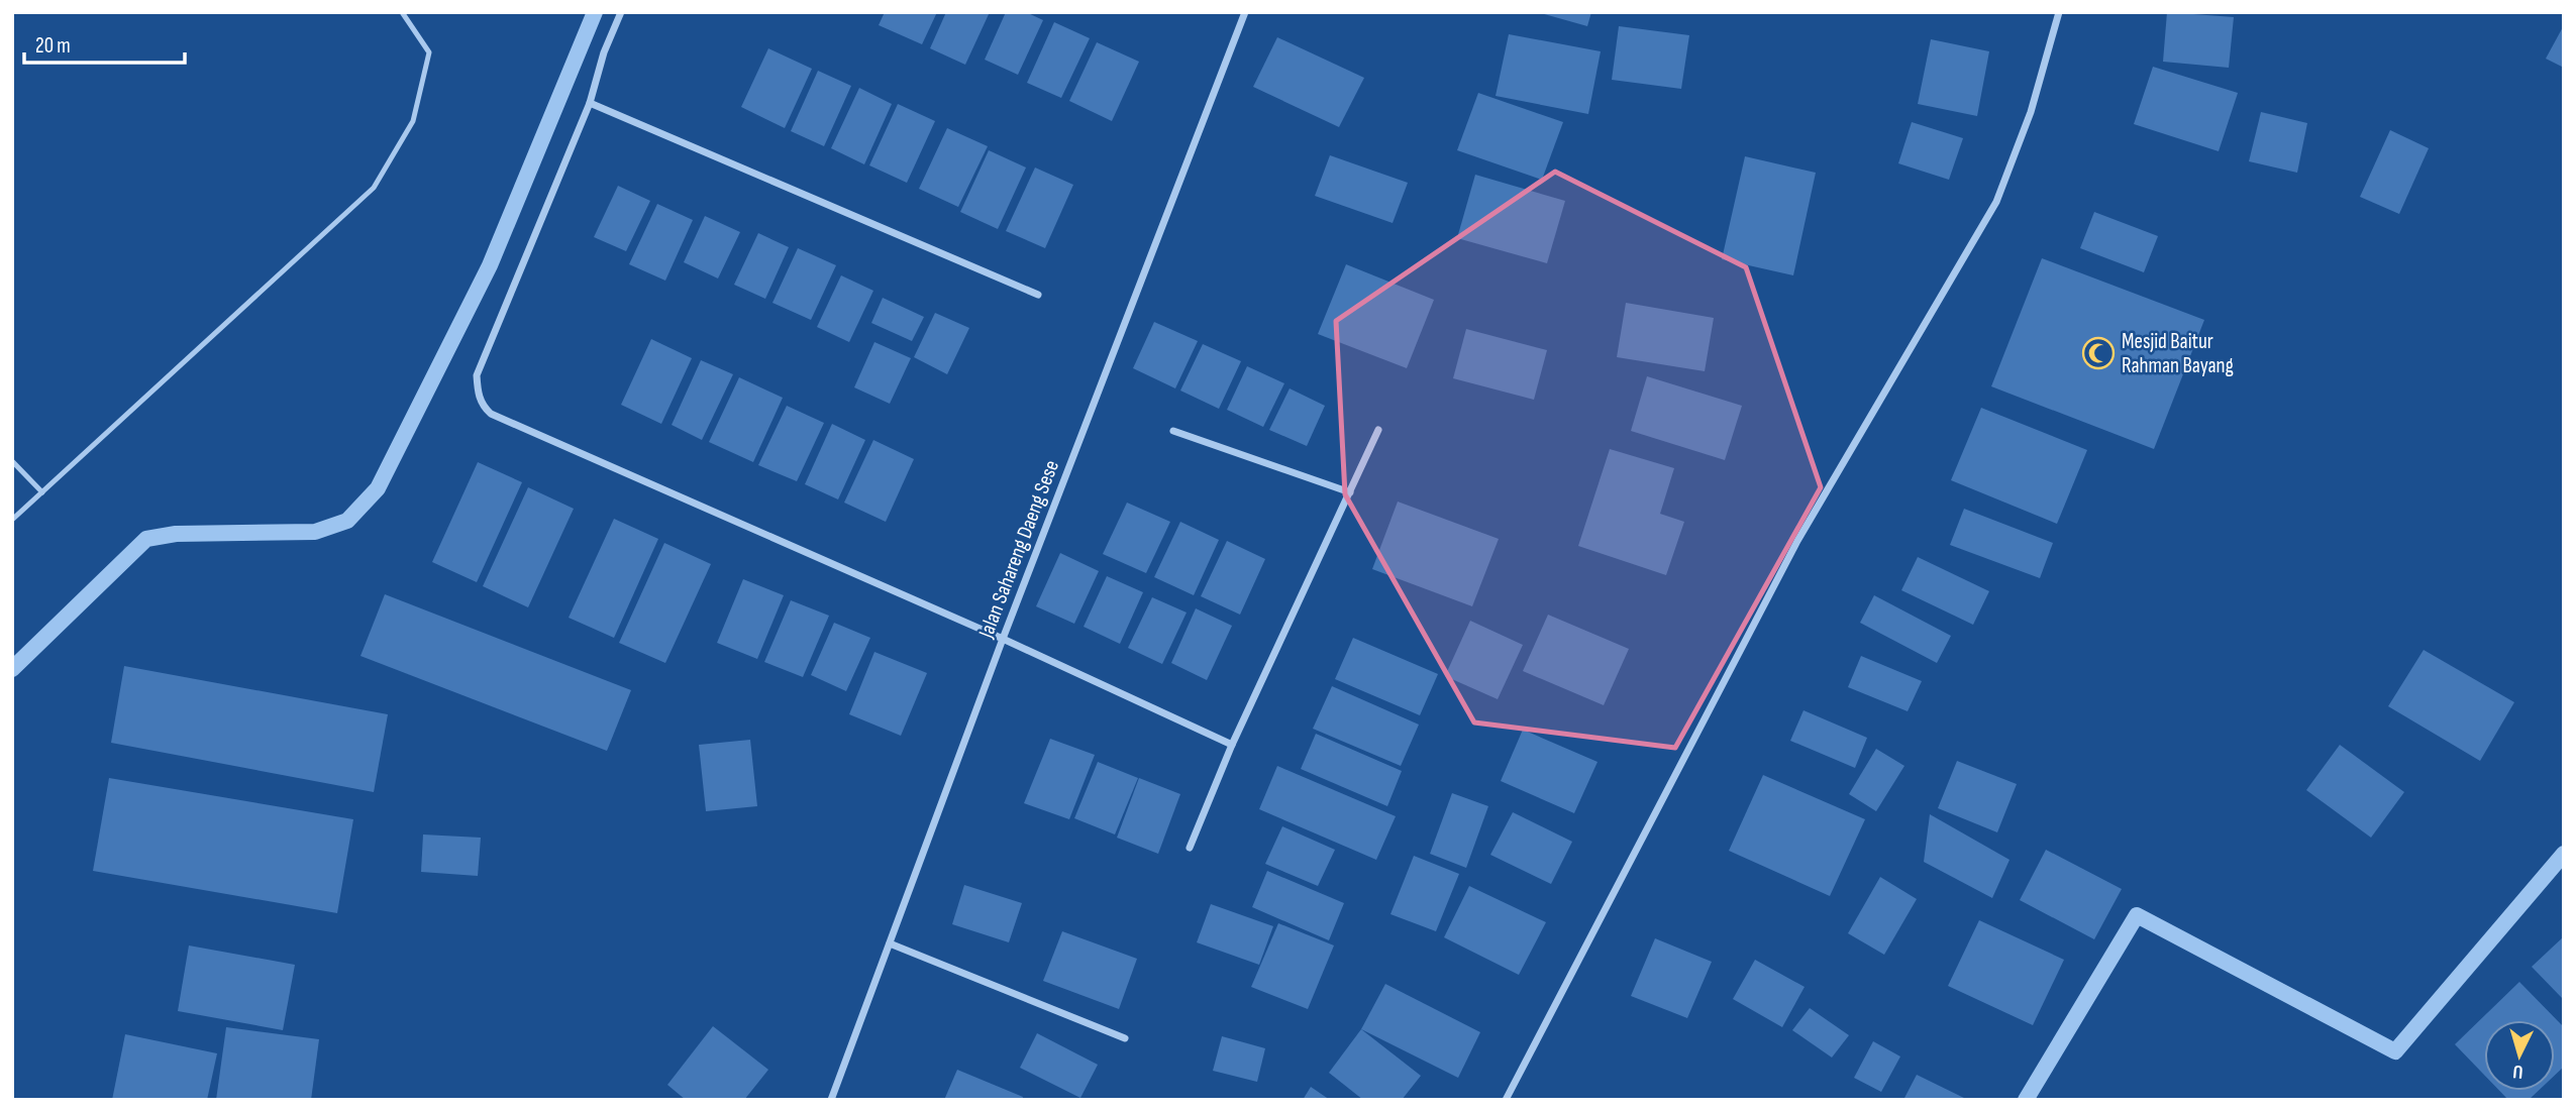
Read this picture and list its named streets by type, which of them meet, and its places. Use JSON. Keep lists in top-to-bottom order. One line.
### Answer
{"streets":{"street":["Jalan Sahareng Daeng Sese"]},"places":{"mosque":["Mesjid Baitur Rahman Bayang"]},"scale_bar":"20 m","north":"bottom"}
